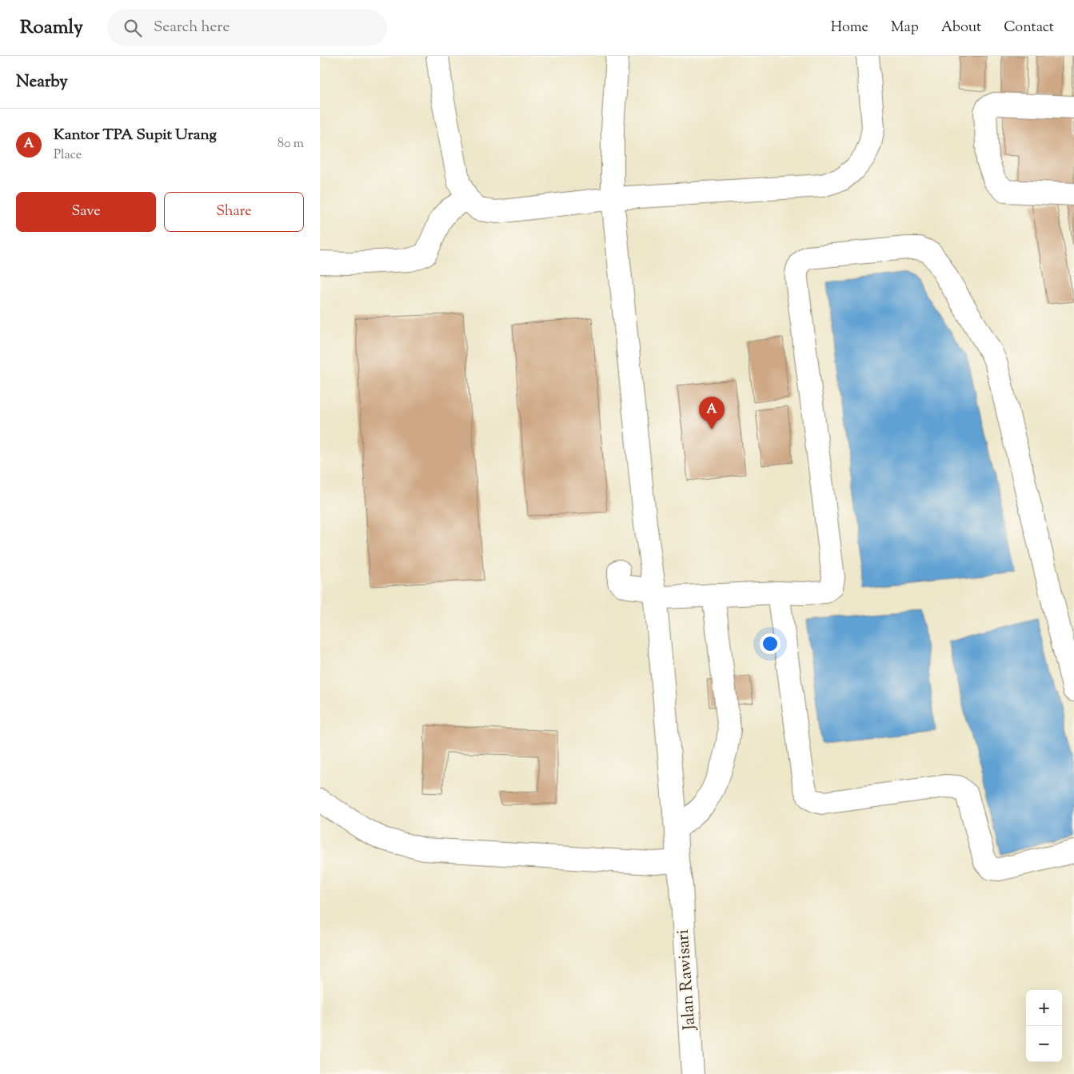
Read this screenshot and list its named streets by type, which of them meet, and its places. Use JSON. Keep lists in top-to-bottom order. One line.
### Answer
{"streets":{"street":["Jalan Rawisari"]},"page":{"header":"Roamly","search":"Search here","nav":["Home","Map","About","Contact"],"heading":"Nearby","list":[{"mark":"A","name":"Kantor TPA Supit Urang","note":"Place","value":"80 m"}],"buttons":["Save","Share"],"pins":"A","map_buttons":["+","−"]}}
